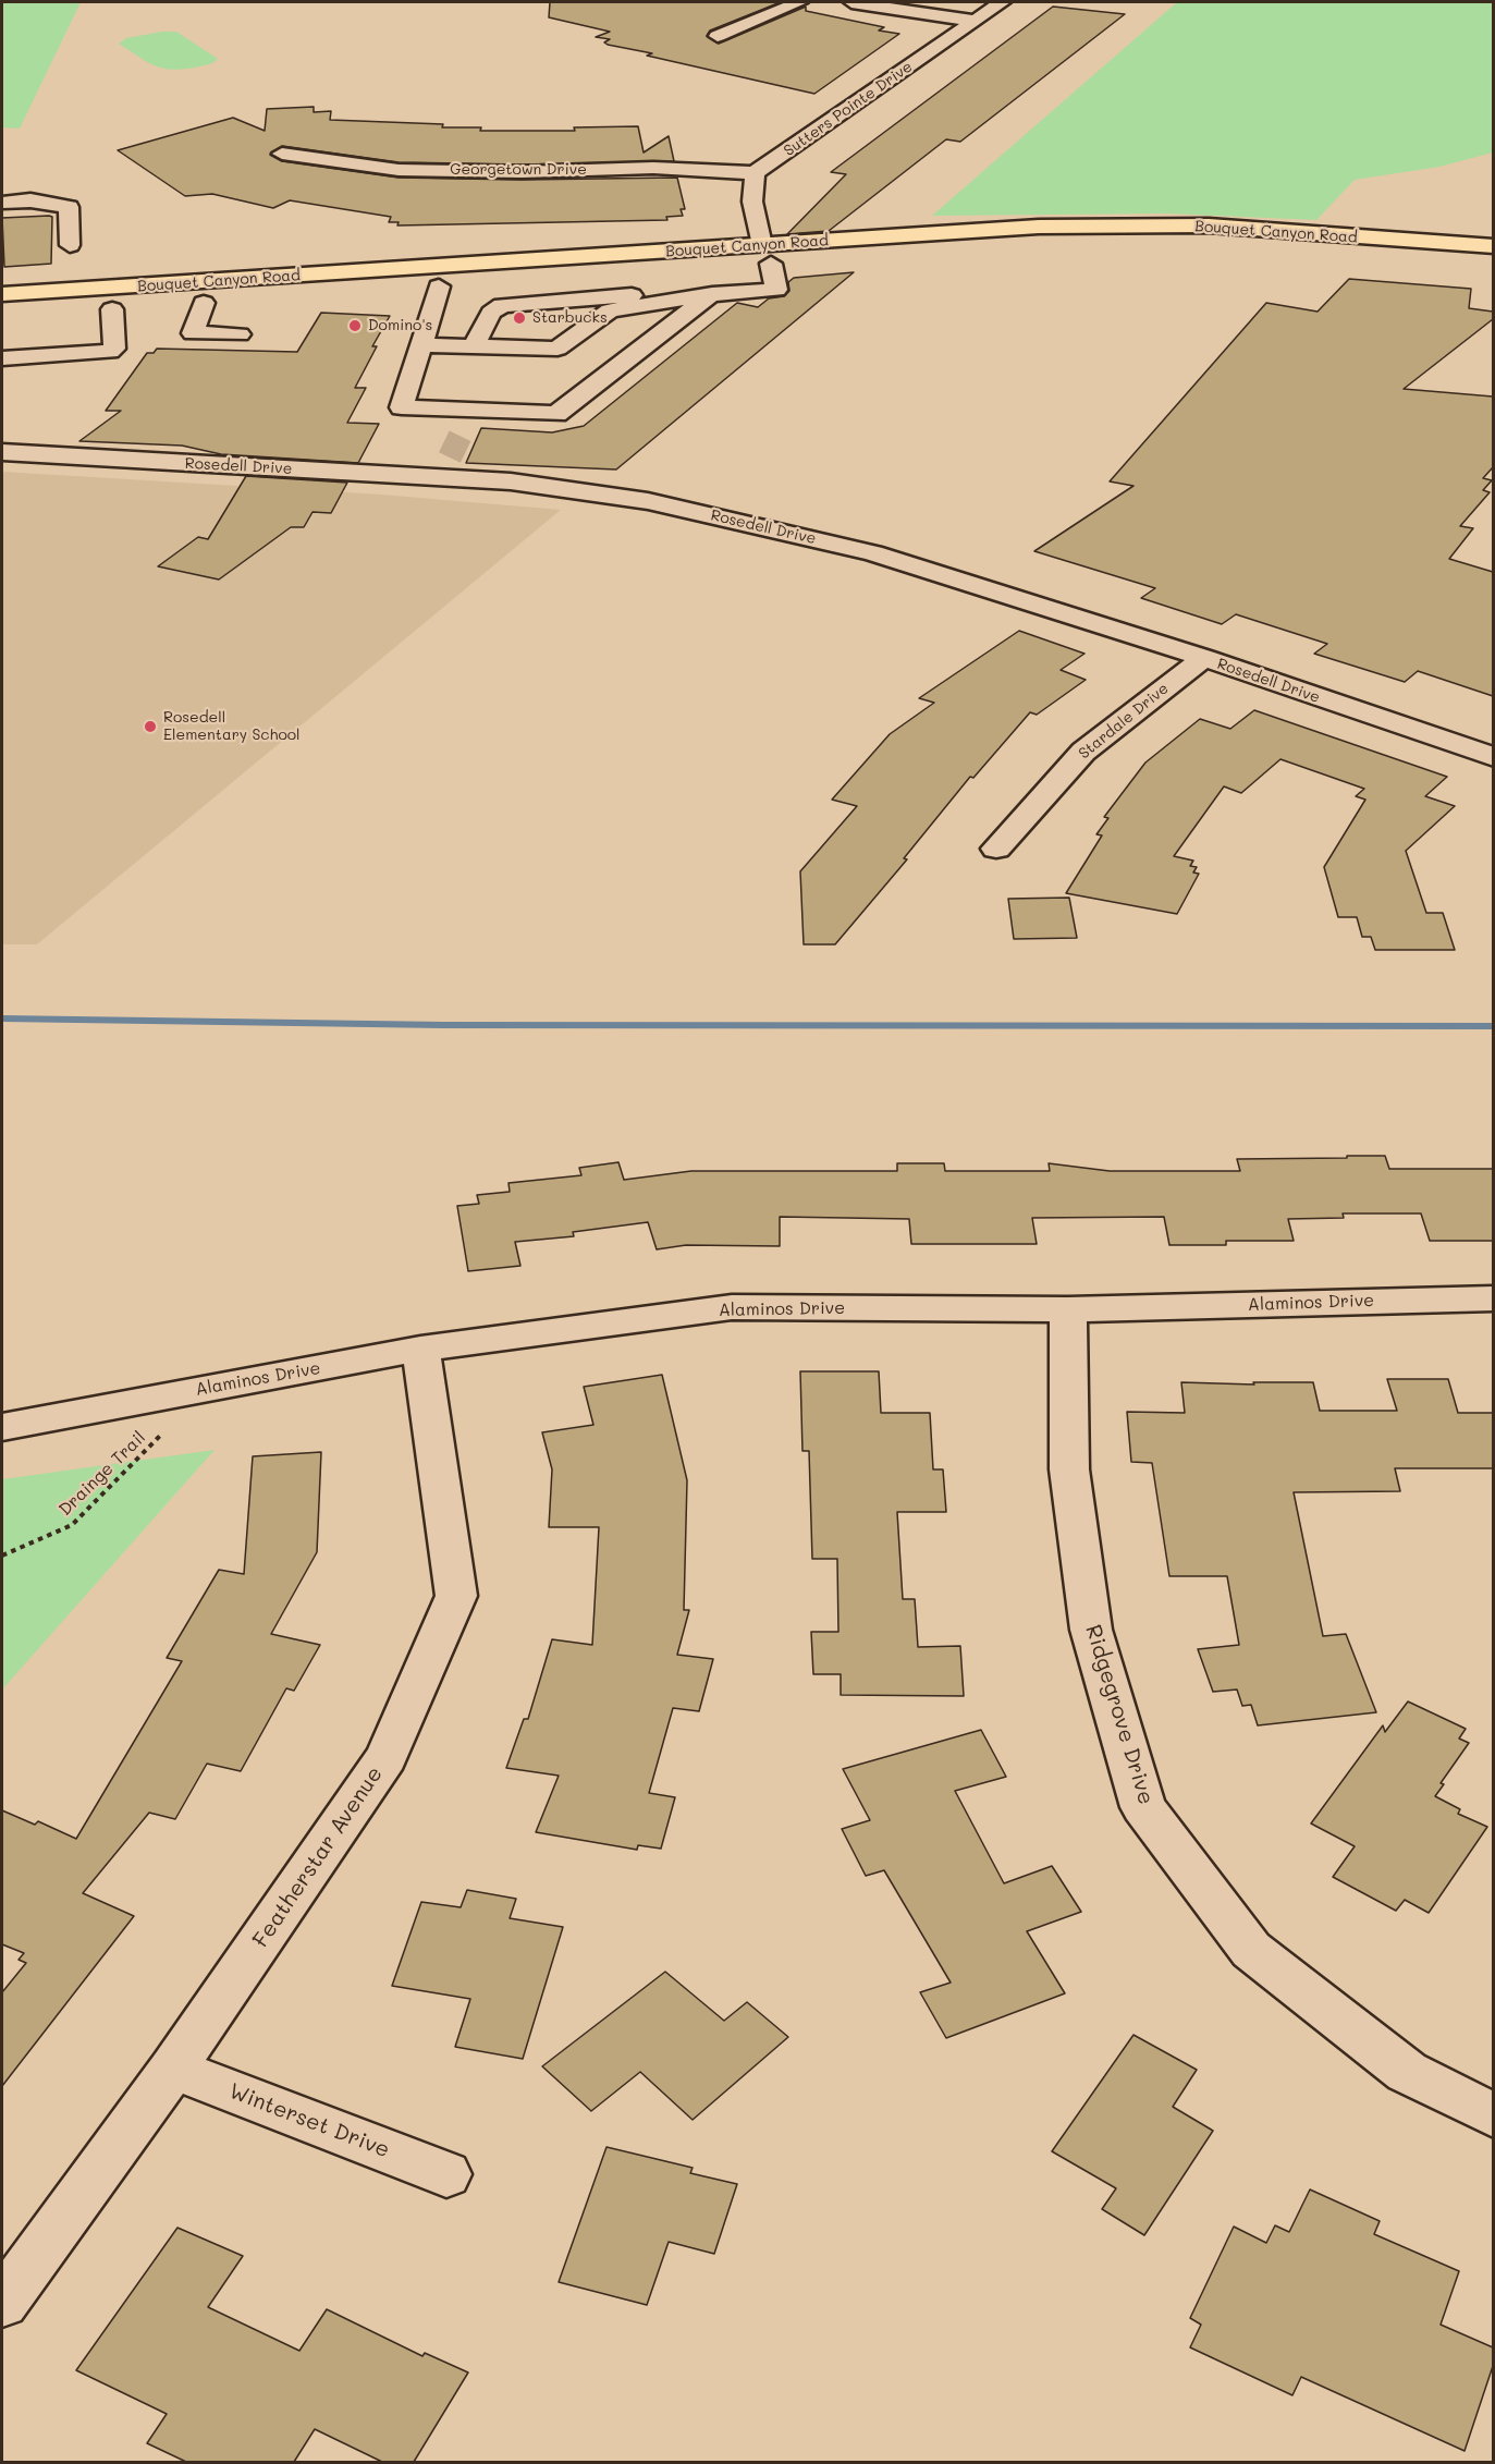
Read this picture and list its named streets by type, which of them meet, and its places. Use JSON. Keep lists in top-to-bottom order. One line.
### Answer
{"streets":{"main road":["Bouquet Canyon Road"],"street":["Sutters Pointe Drive","Georgetown Drive","Rosedell Drive","Stardale Drive","Alaminos Drive","Ridgegrove Drive","Featherstar Avenue","Winterset Drive"],"path":["Drainge Trail"]},"crossings":[["Sutters Pointe Drive","Georgetown Drive"],["Rosedell Drive","Stardale Drive"],["Alaminos Drive","Drainge Trail"],["Alaminos Drive","Ridgegrove Drive"],["Alaminos Drive","Featherstar Avenue"],["Featherstar Avenue","Winterset Drive"]],"places":["Starbucks","Domino's","Rosedell Elementary School"]}
